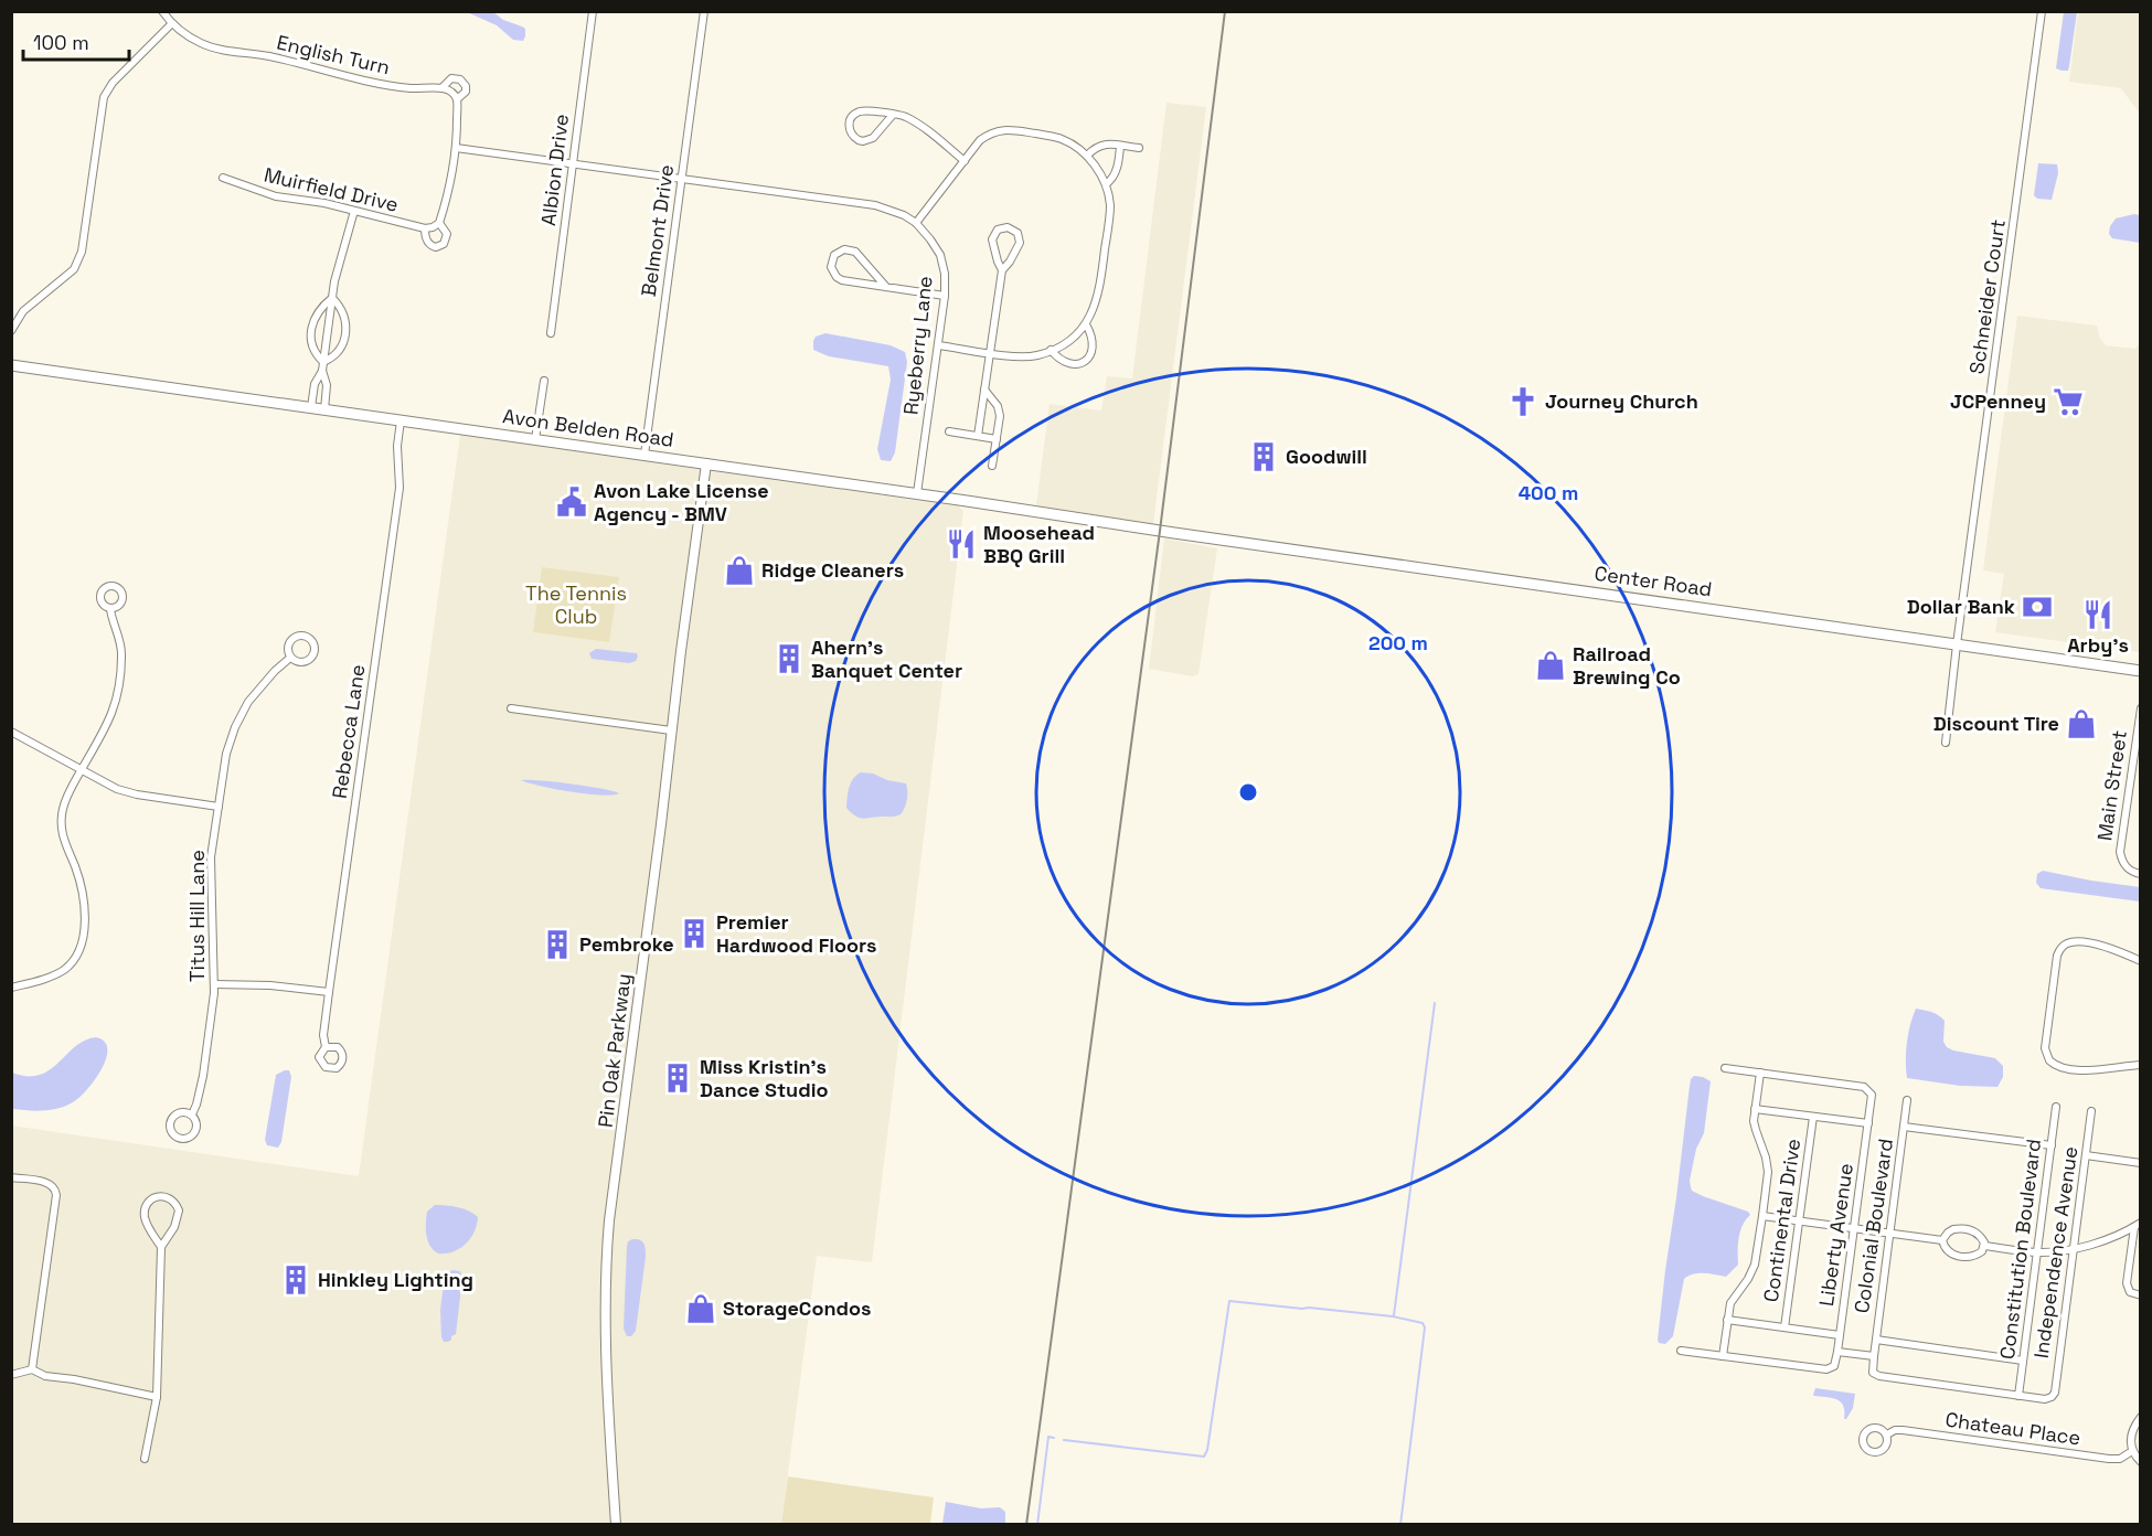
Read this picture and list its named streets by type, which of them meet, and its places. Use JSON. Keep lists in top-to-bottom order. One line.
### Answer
{"streets":{"main road":["Avon Belden Road","Center Road"],"street":["English Turn","Albion Drive","Muirfield Drive","Belmont Drive","Schneider Court","Ryeberry Lane","Rebecca Lane","Main Street","Titus Hill Lane","Pin Oak Parkway","Continental Drive","Colonial Boulevard","Liberty Avenue","Constitution Boulevard","Independence Avenue","Chateau Place"]},"crossings":[["Albion Drive","Ryeberry Lane"],["Muirfield Drive","Ryeberry Lane"],["Belmont Drive","Ryeberry Lane"],["Belmont Drive","Avon Belden Road"],["Schneider Court","Center Road"],["Ryeberry Lane","Avon Belden Road"],["Avon Belden Road","Center Road"],["Avon Belden Road","Rebecca Lane"],["Avon Belden Road","Pin Oak Parkway"],["Constitution Boulevard","Independence Avenue"]],"parks":["The Tennis Club"],"places":{"church":["Journey Church"],"supermarket":["JCPenney"],"building":["Goodwill","Ahern's Banquet Center","Premier Hardwood Floors","Pembroke","Miss Kristin's Dance Studio","Hinkley Lighting"],"public building":["Avon Lake License Agency - BMV"],"restaurant":["Moosehead BBQ Grill","Arby's"],"shop":["Ridge Cleaners","Railroad Brewing Co","Discount Tire","StorageCondos"],"bank":["Dollar Bank"]},"scale_bar":"100 m","rings":["400 m","200 m"]}
